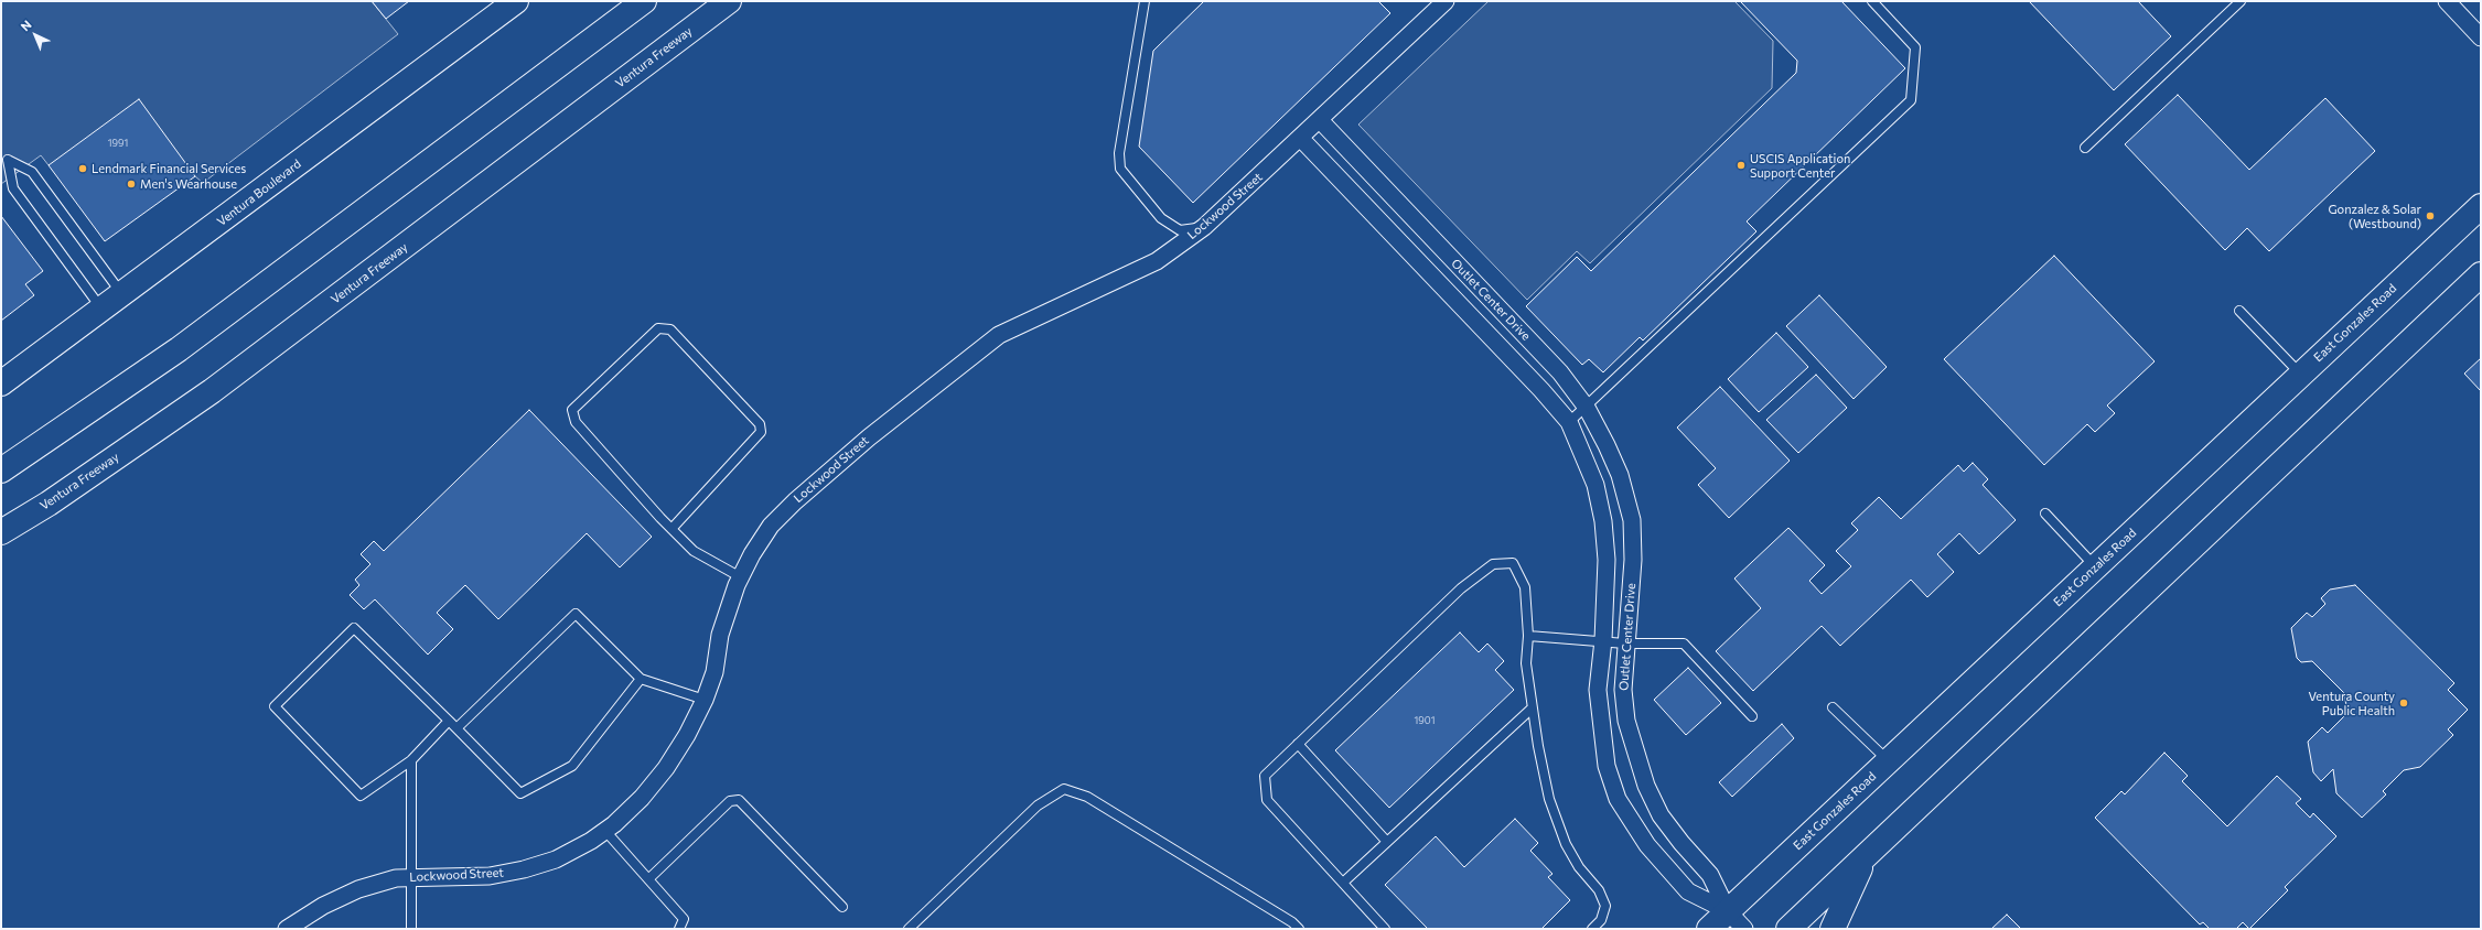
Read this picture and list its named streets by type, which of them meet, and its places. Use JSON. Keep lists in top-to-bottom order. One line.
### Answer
{"streets":{"main road":["Ventura Freeway","Ventura Boulevard","East Gonzales Road"],"street":["Lockwood Street","Outlet Center Drive"]},"crossings":[["Lockwood Street","Outlet Center Drive"],["Outlet Center Drive","East Gonzales Road"]],"places":["USCIS Application Support Center","Lendmark Financial Services","Men's Wearhouse","Gonzalez & Solar (Westbound)","Ventura County Public Health"],"house_numbers":["1991","1901"],"north":"top left"}
